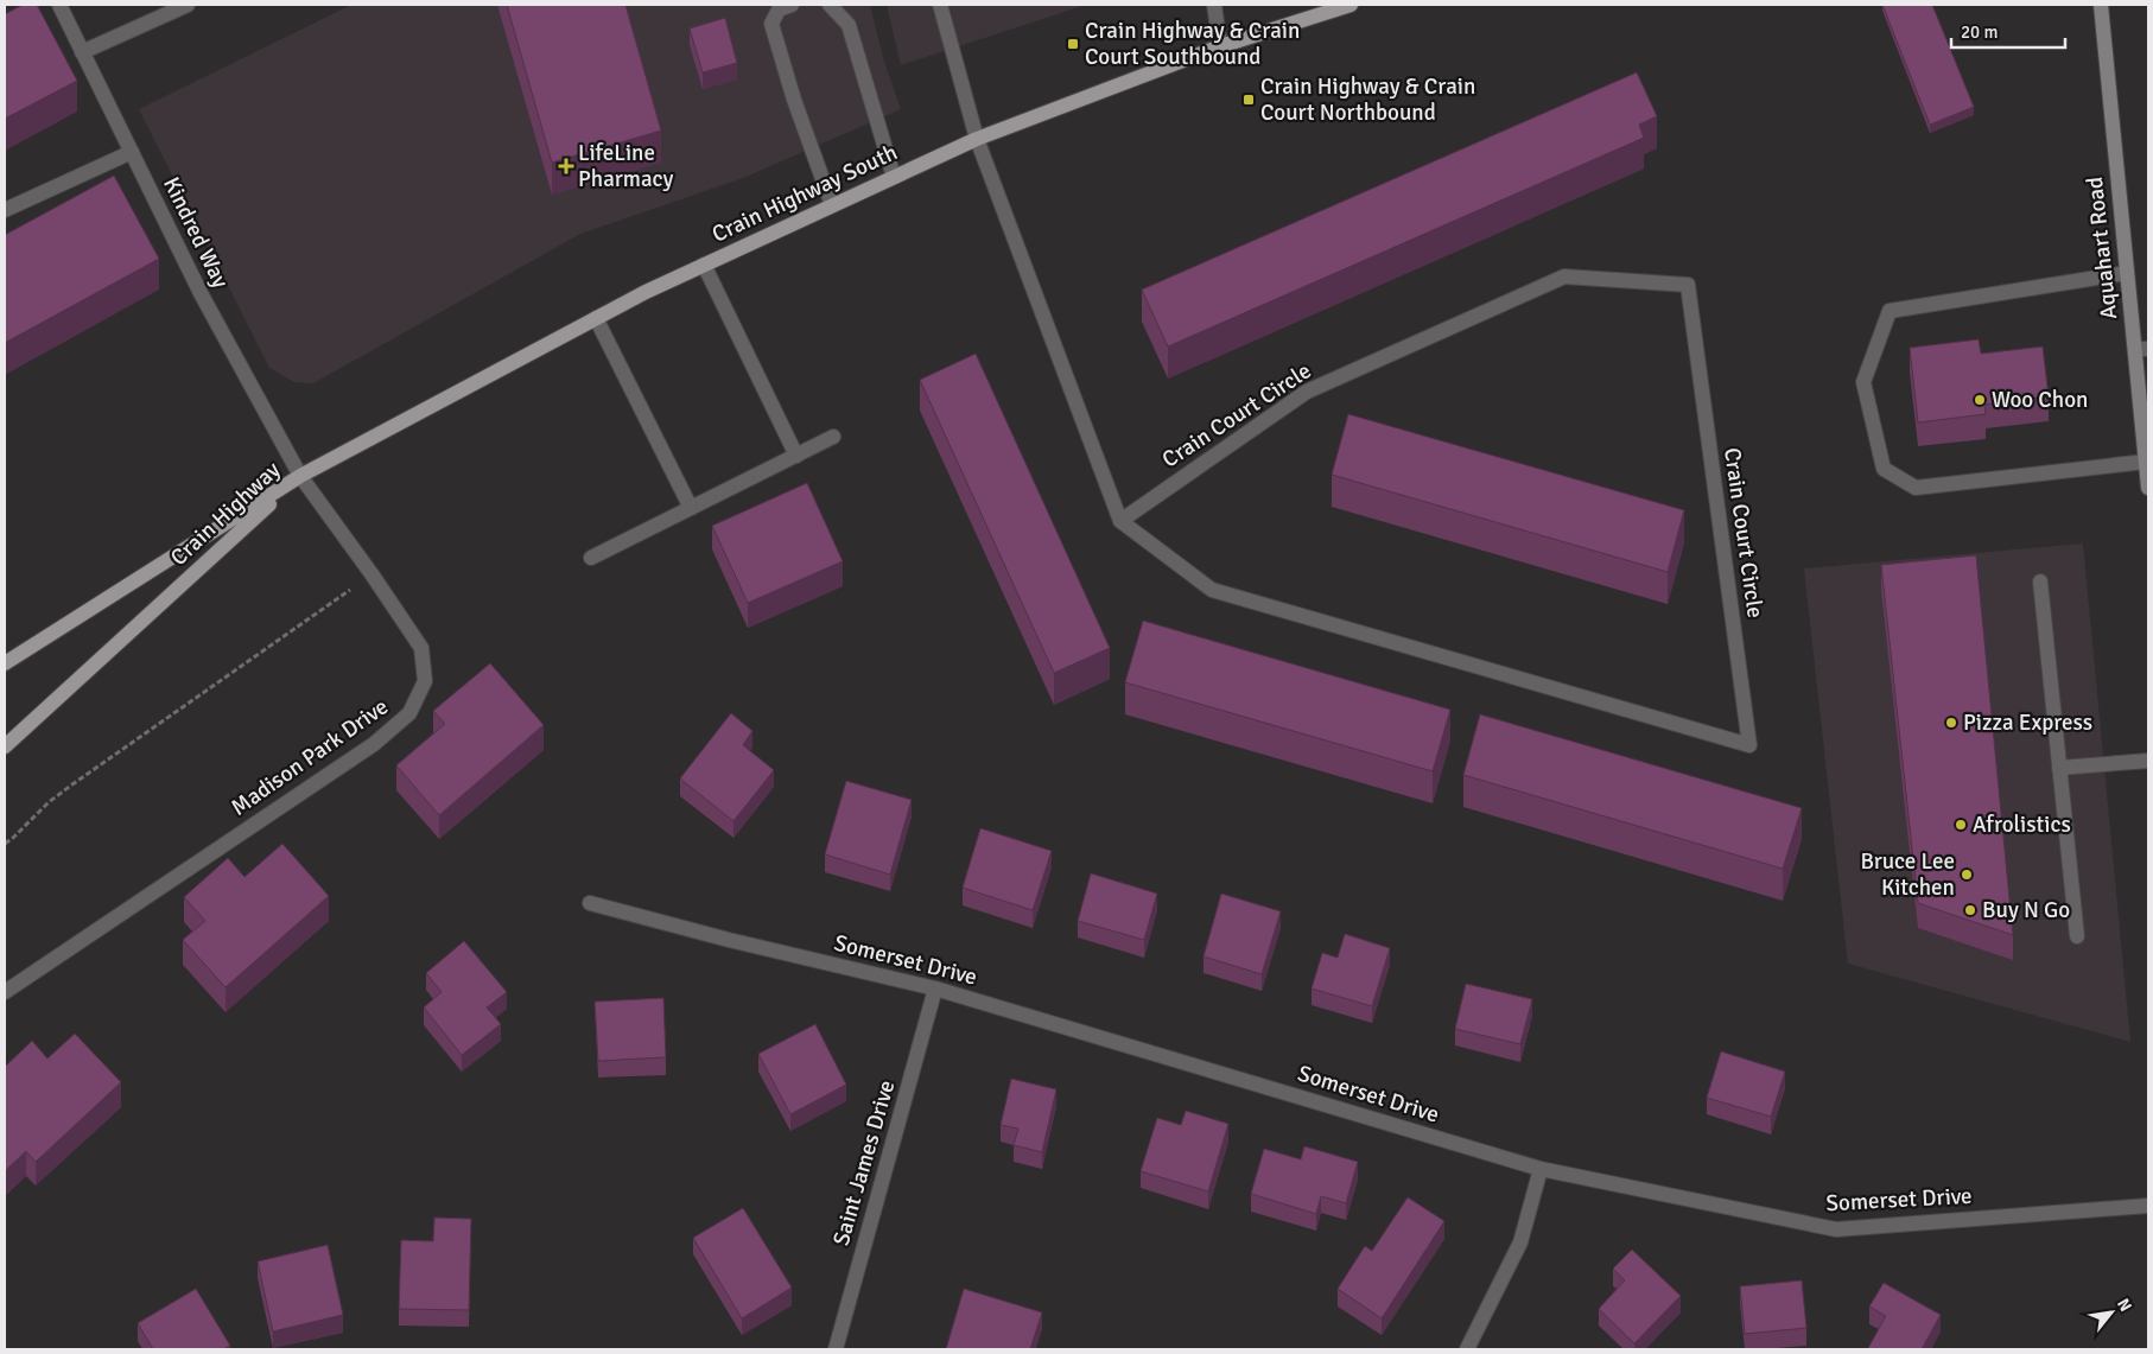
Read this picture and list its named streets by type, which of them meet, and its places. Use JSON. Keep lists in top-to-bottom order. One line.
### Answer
{"streets":{"main road":["Crain Highway South","Crain Highway"],"street":["Kindred Way","Aquahart Road","Crain Court Circle","Madison Park Drive","Somerset Drive","Saint James Drive"]},"crossings":[["Crain Highway South","Kindred Way"],["Crain Highway South","Crain Highway"],["Crain Highway South","Madison Park Drive"],["Kindred Way","Crain Highway"],["Kindred Way","Madison Park Drive"],["Crain Highway","Madison Park Drive"],["Somerset Drive","Saint James Drive"]],"places":{"transit":["Crain Highway & Crain Court Southbound","Crain Highway & Crain Court Northbound"],"health":["LifeLine Pharmacy"],"other":["Woo Chon","Pizza Express","Afrolistics","Bruce Lee Kitchen","Buy N Go"]},"scale_bar":"20 m","north":"top right"}
